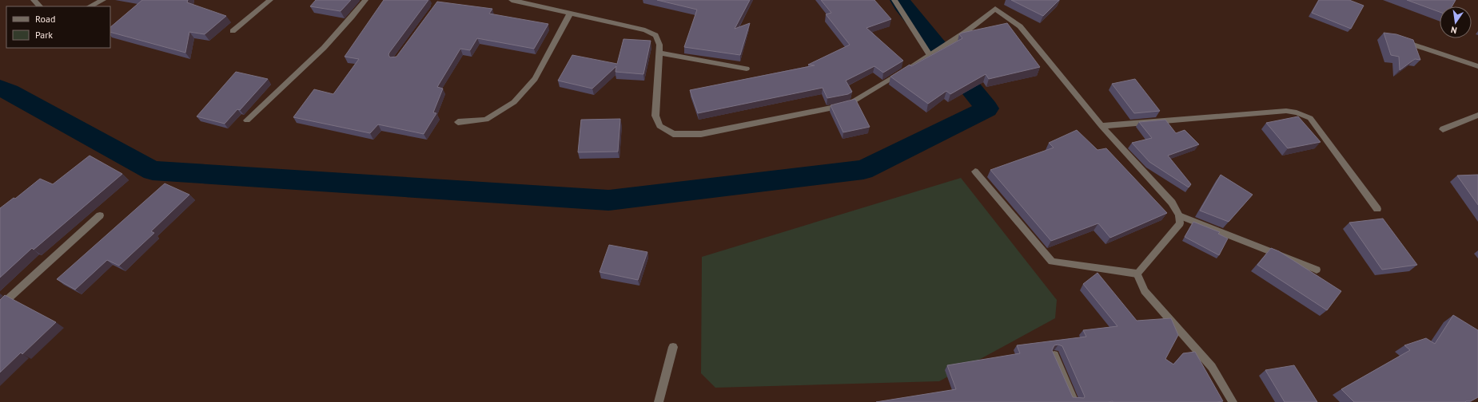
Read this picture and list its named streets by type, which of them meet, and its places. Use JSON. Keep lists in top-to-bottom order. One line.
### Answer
{"legend":["Road","Park"],"north":"bottom"}
